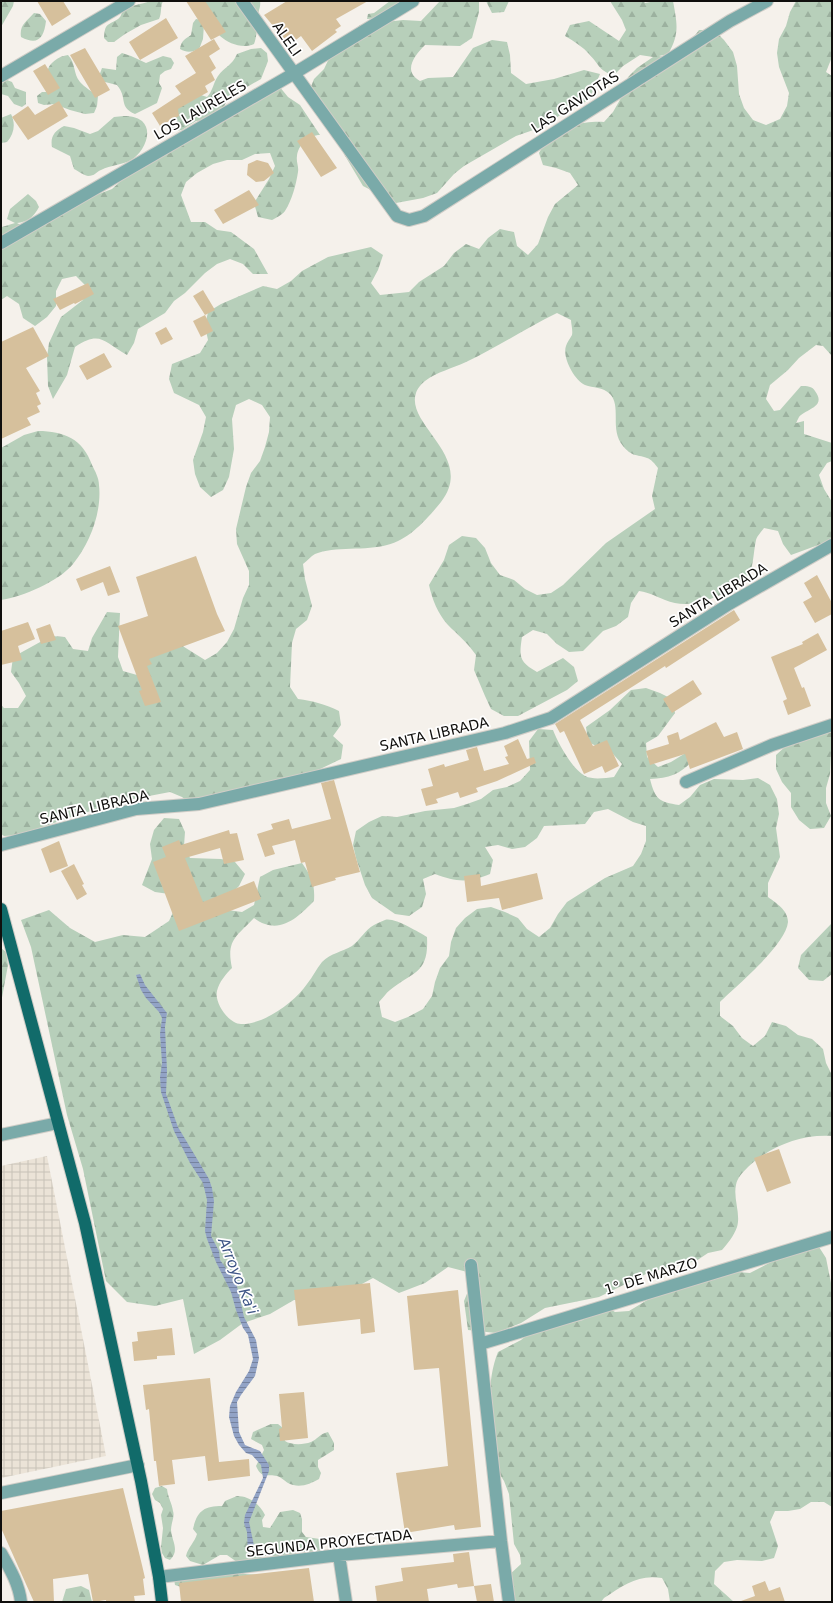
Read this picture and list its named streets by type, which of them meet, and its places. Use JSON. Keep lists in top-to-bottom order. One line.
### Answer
{"streets":{"street":["ALELI","LAS GAVIOTAS","LOS LAURELES","SANTA LIBRADA","1° DE MARZO","SEGUNDA PROYECTADA"]},"crossings":[["ALELI","LAS GAVIOTAS"],["ALELI","LOS LAURELES"]],"water":["Arroyo Ka'i"]}
